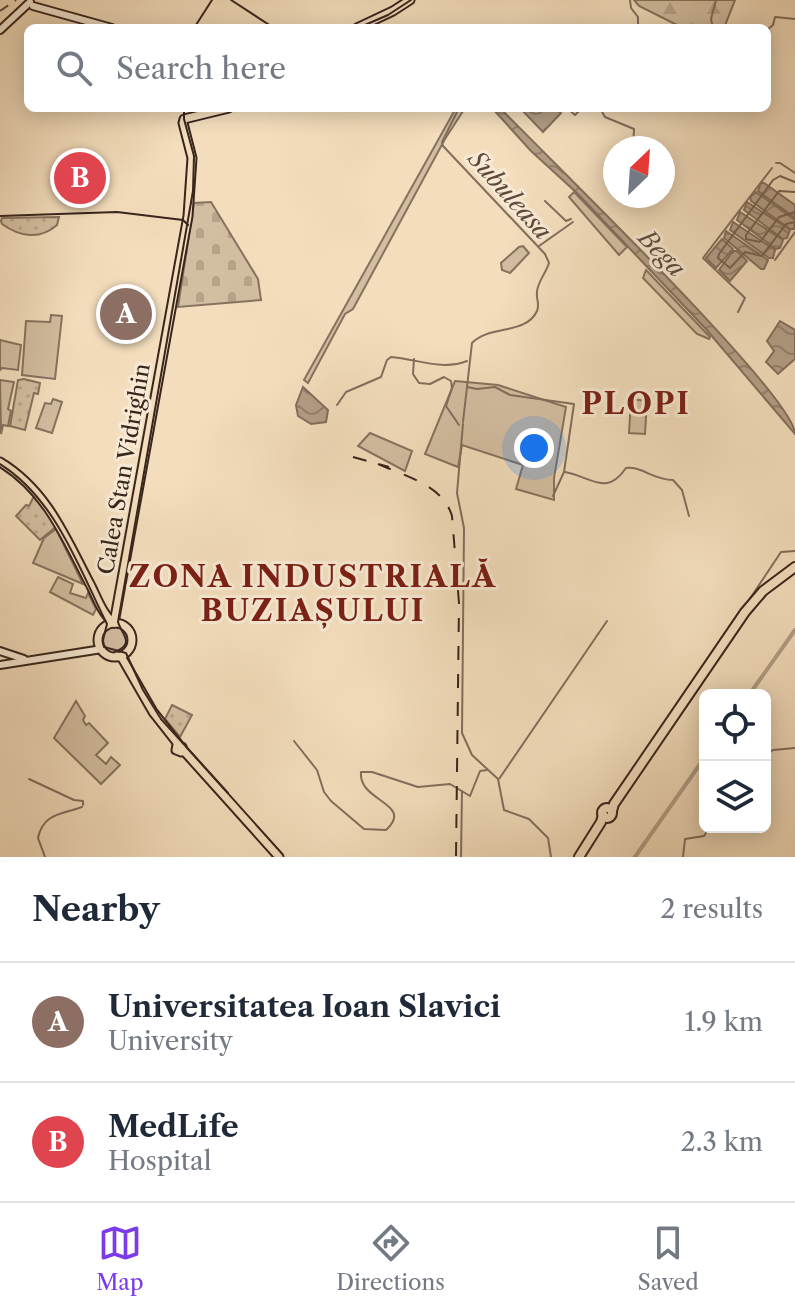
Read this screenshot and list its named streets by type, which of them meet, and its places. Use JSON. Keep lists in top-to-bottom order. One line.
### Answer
{"streets":{"main road":["Calea Stan Vidrighin"]},"districts":["PLOPI","ZONA INDUSTRIALĂ BUZIAȘULUI"],"water":["Subuleasa","Bega"],"north":"top right","page":{"search":"Search here","pins":["B","A"],"heading":["Nearby","2 results"],"list":[{"mark":"A","name":"Universitatea Ioan Slavici","note":"University","value":"1.9 km"},{"mark":"B","name":"MedLife","note":"Hospital","value":"2.3 km"}],"nav":["Map","Directions","Saved"]}}
